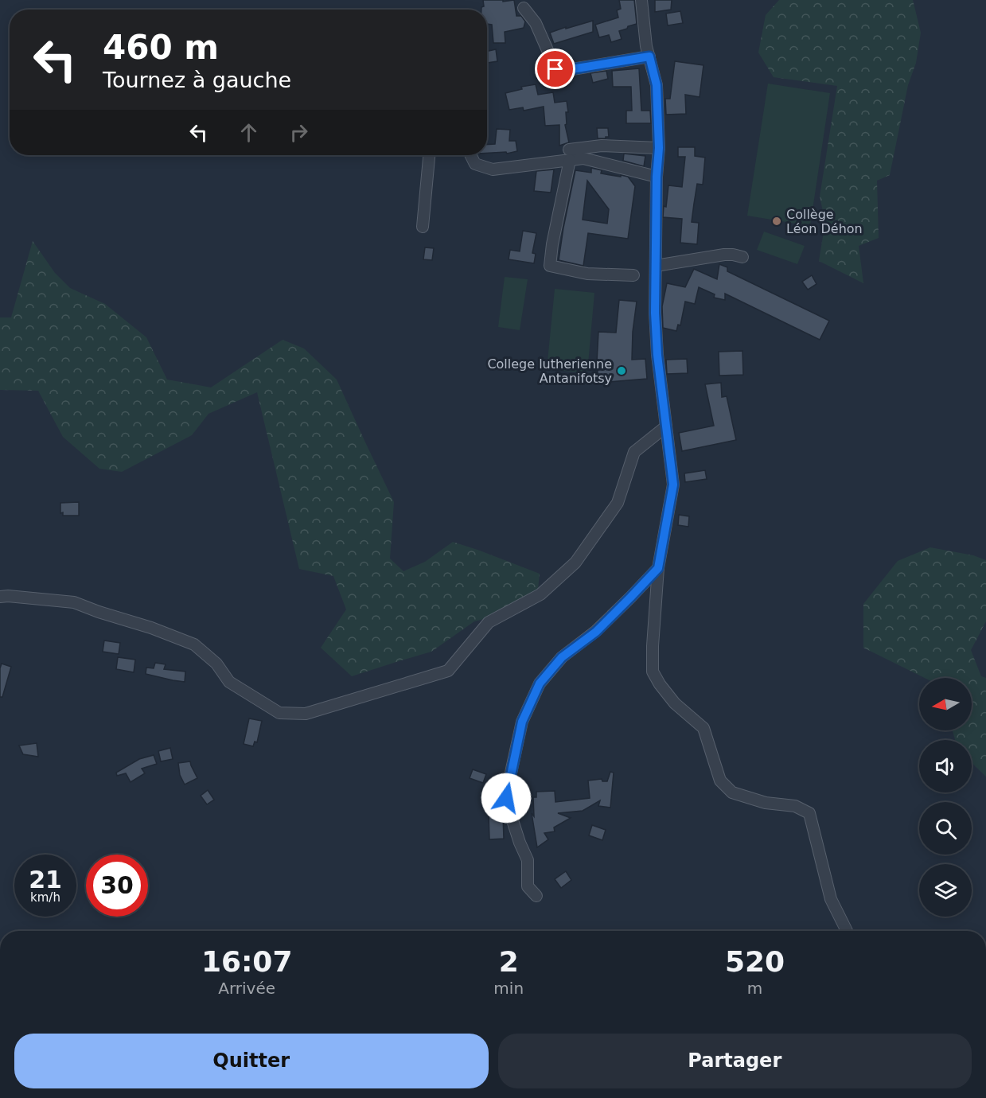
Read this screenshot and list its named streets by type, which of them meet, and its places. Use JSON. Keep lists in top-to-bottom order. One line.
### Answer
{"places":["Collège Léon Déhon","College lutherienne Antanifotsy"],"north":"left","page":{"turn":["460 m","Tournez à gauche"],"speed":"21 km/h","limit":"30","eta":["16:07","Arrivée","2","min","520","m"],"buttons":["Quitter","Partager"]}}
